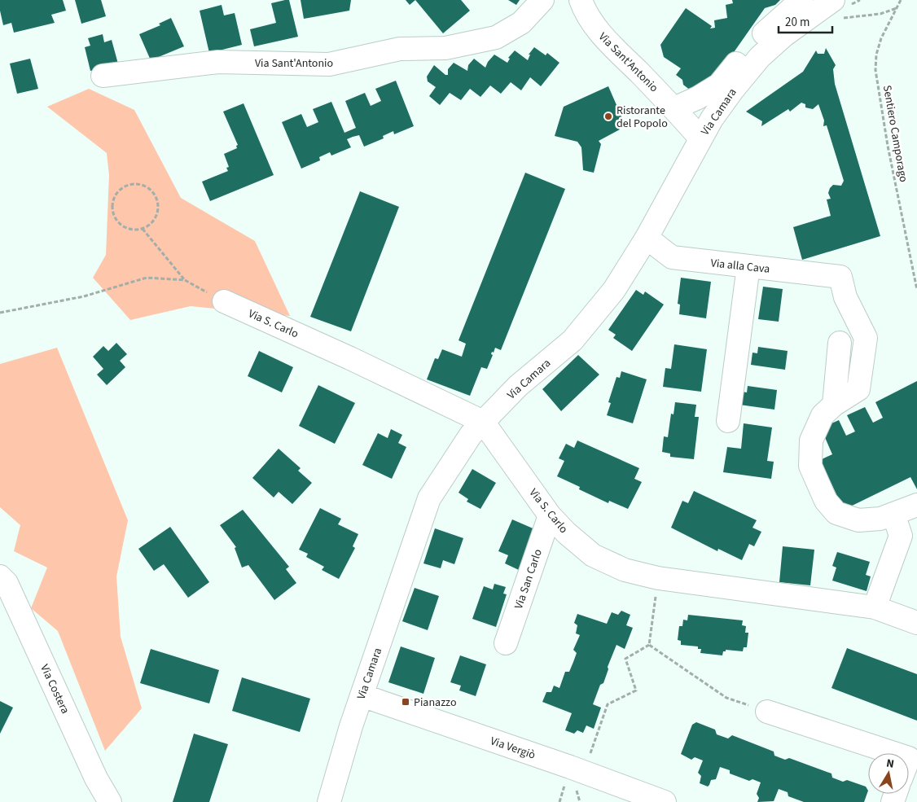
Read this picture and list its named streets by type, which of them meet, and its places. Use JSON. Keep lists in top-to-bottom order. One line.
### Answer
{"streets":{"street":["Via Sant'Antonio","Via Camara","Via alla Cava","Via S. Carlo","Via San Carlo","Via Costera","Via Vergiò"],"path":["Sentiero Camporago"]},"crossings":[["Via Sant'Antonio","Via Camara"],["Via Camara","Via alla Cava"],["Via Camara","Via S. Carlo"],["Via Camara","Via Vergiò"],["Via S. Carlo","Via San Carlo"]],"places":{"other":["Ristorante del Popolo"],"transit":["Pianazzo"]},"scale_bar":"20 m","north":"top"}
